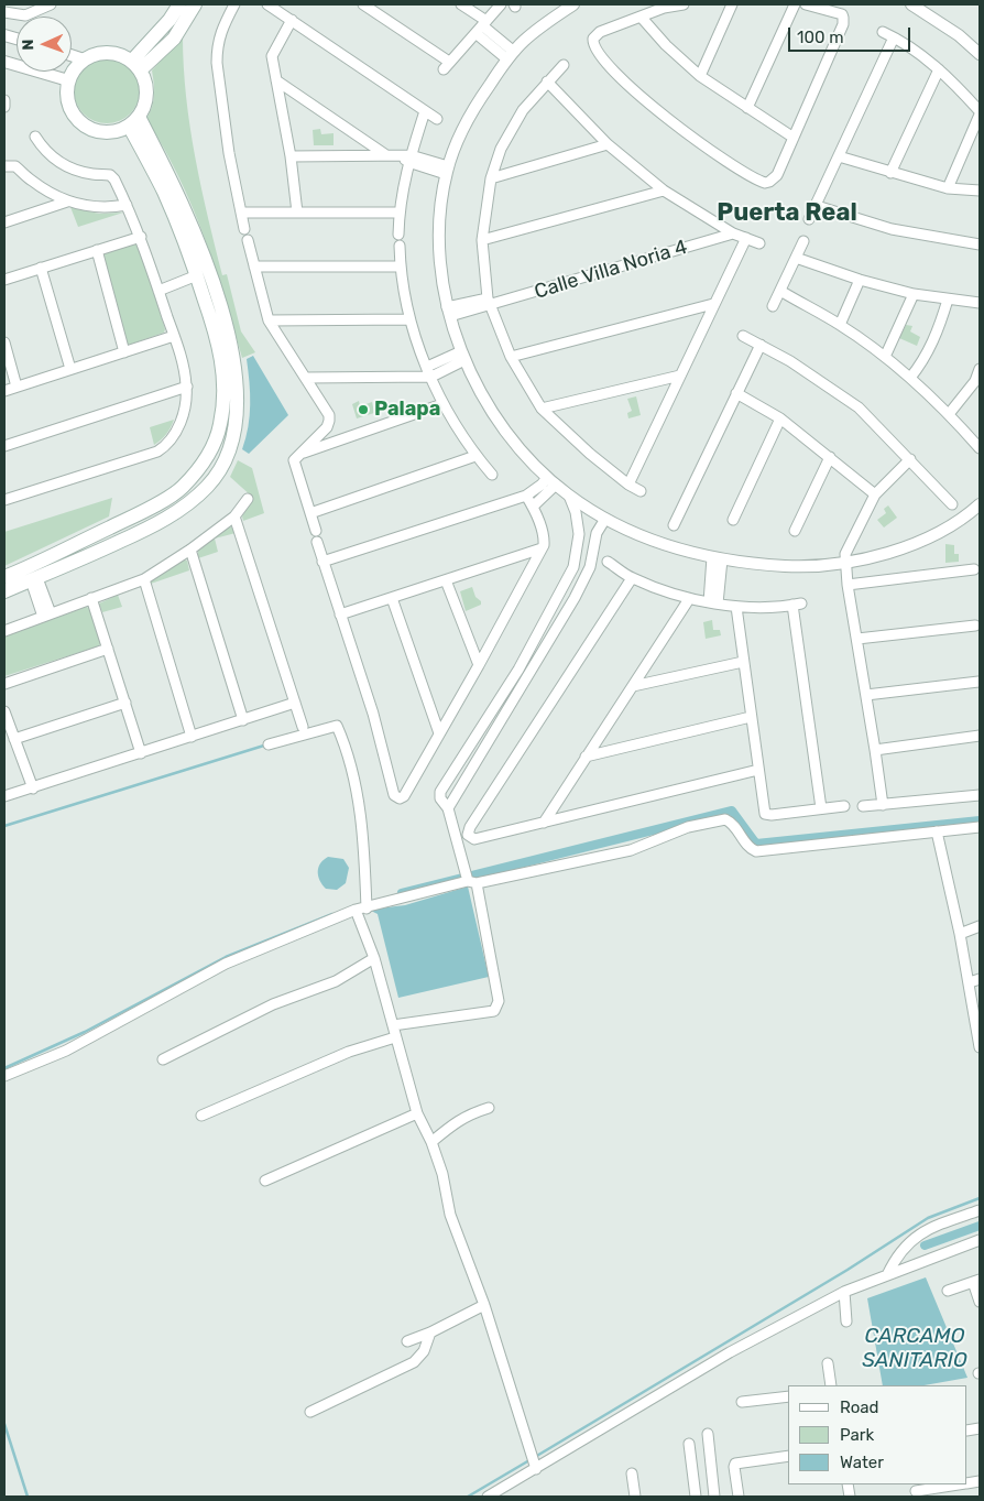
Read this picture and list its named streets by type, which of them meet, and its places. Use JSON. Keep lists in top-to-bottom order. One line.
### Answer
{"streets":{"street":["Calle Villa Noria 4"]},"districts":["Puerta Real"],"water":["CARCAMO SANITARIO"],"places":["Palapa"],"legend":["Road","Park","Water"],"scale_bar":"100 m","north":"left"}
